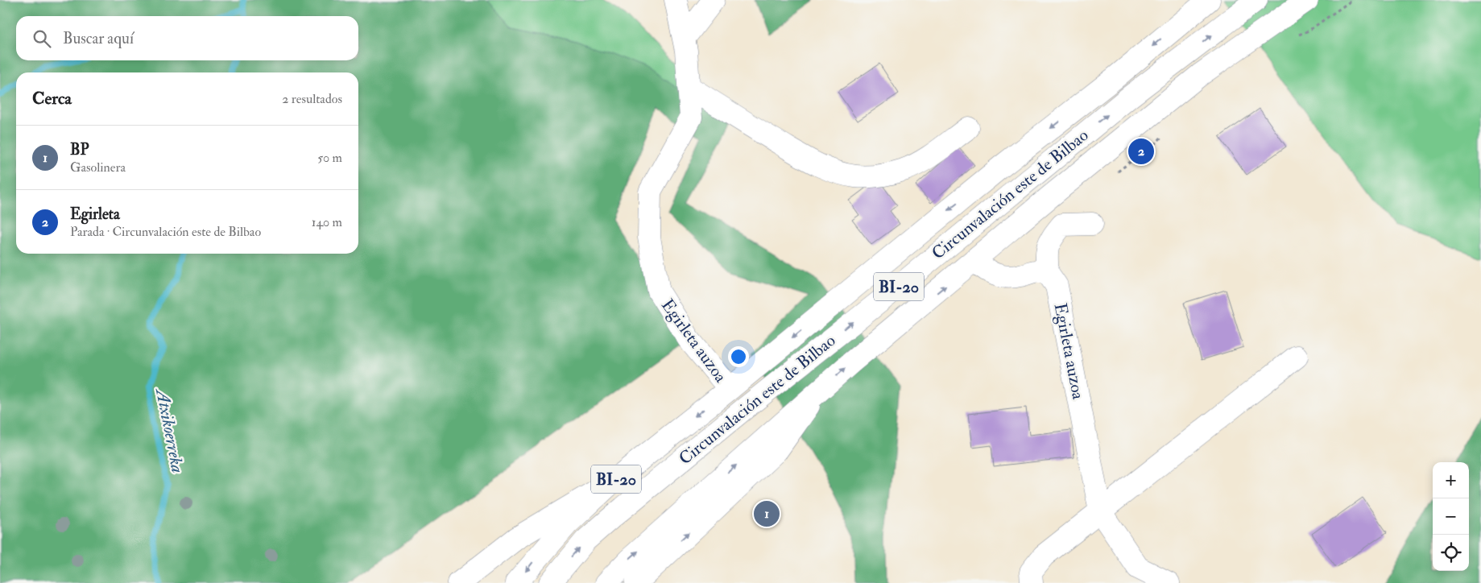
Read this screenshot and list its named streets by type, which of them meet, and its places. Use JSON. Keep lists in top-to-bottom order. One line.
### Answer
{"streets":{"main road":["Circunvalación este de Bilbao","BI-20","Egirleta auzoa"]},"crossings":[["Circunvalación este de Bilbao","Egirleta auzoa"]],"water":["Atxikoerreka"],"page":{"search":"Buscar aquí","heading":["Cerca","2 resultados"],"list":[{"mark":"1","name":"BP","note":"Gasolinera","value":"50 m"},{"mark":"2","name":"Egirleta","note":"Parada · Circunvalación este de Bilbao","value":"140 m"}],"pins":["2","1"],"map_buttons":["+","−"]}}
